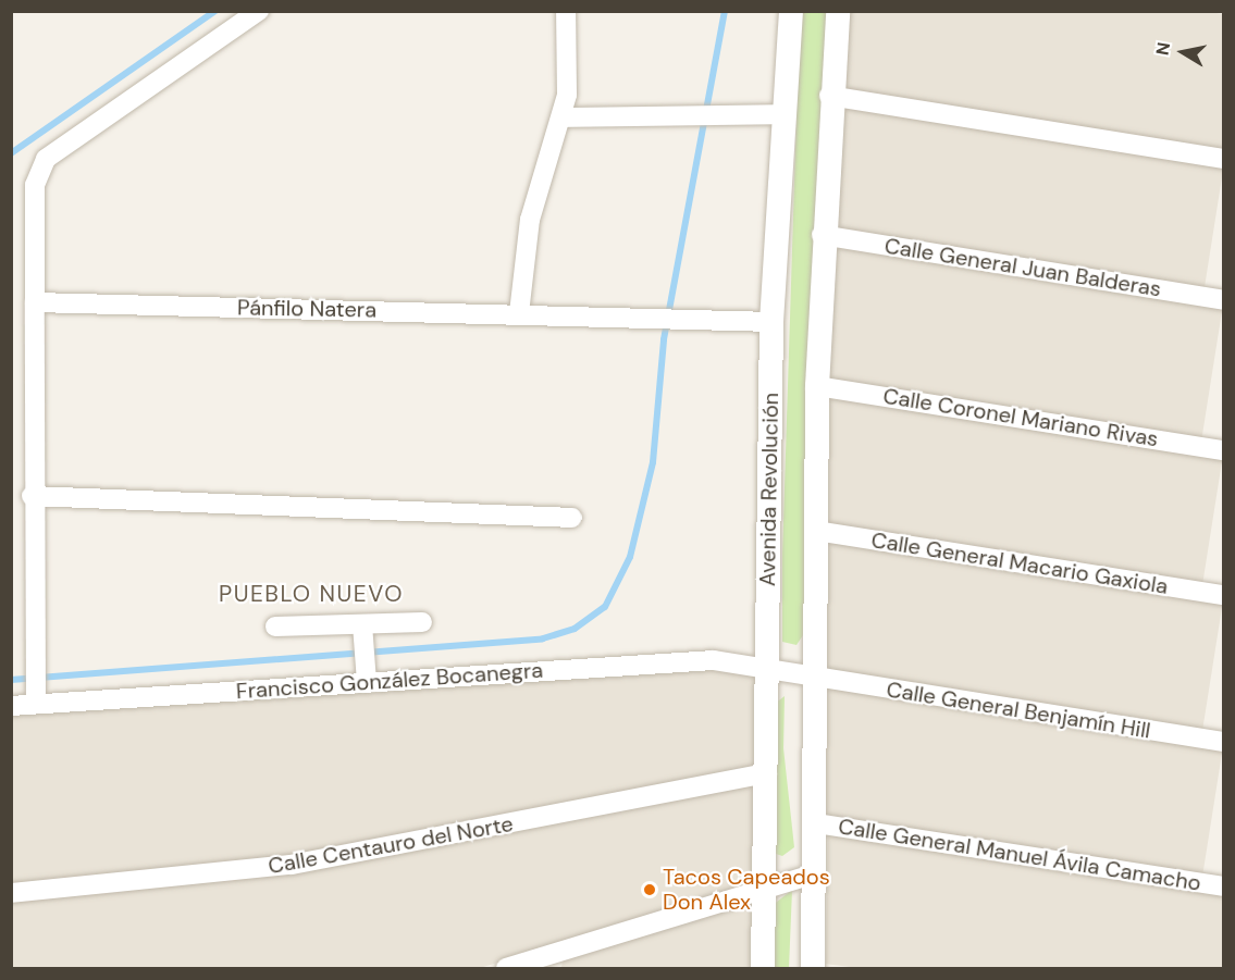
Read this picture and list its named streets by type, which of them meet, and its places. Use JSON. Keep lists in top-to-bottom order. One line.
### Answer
{"streets":{"street":["Calle General Juan Balderas","Pánfilo Natera","Calle Coronel Mariano Rivas","Avenida Revolución","Calle General Macario Gaxiola","Francisco González Bocanegra","Calle General Benjamín Hill","Calle Centauro del Norte","Calle General Manuel Ávila Camacho"]},"crossings":[["Pánfilo Natera","Avenida Revolución"],["Avenida Revolución","Francisco González Bocanegra"],["Avenida Revolución","Calle Centauro del Norte"],["Francisco González Bocanegra","Calle General Benjamín Hill"]],"districts":["PUEBLO NUEVO"],"places":["Tacos Capeados Don Alex"],"north":"left"}
